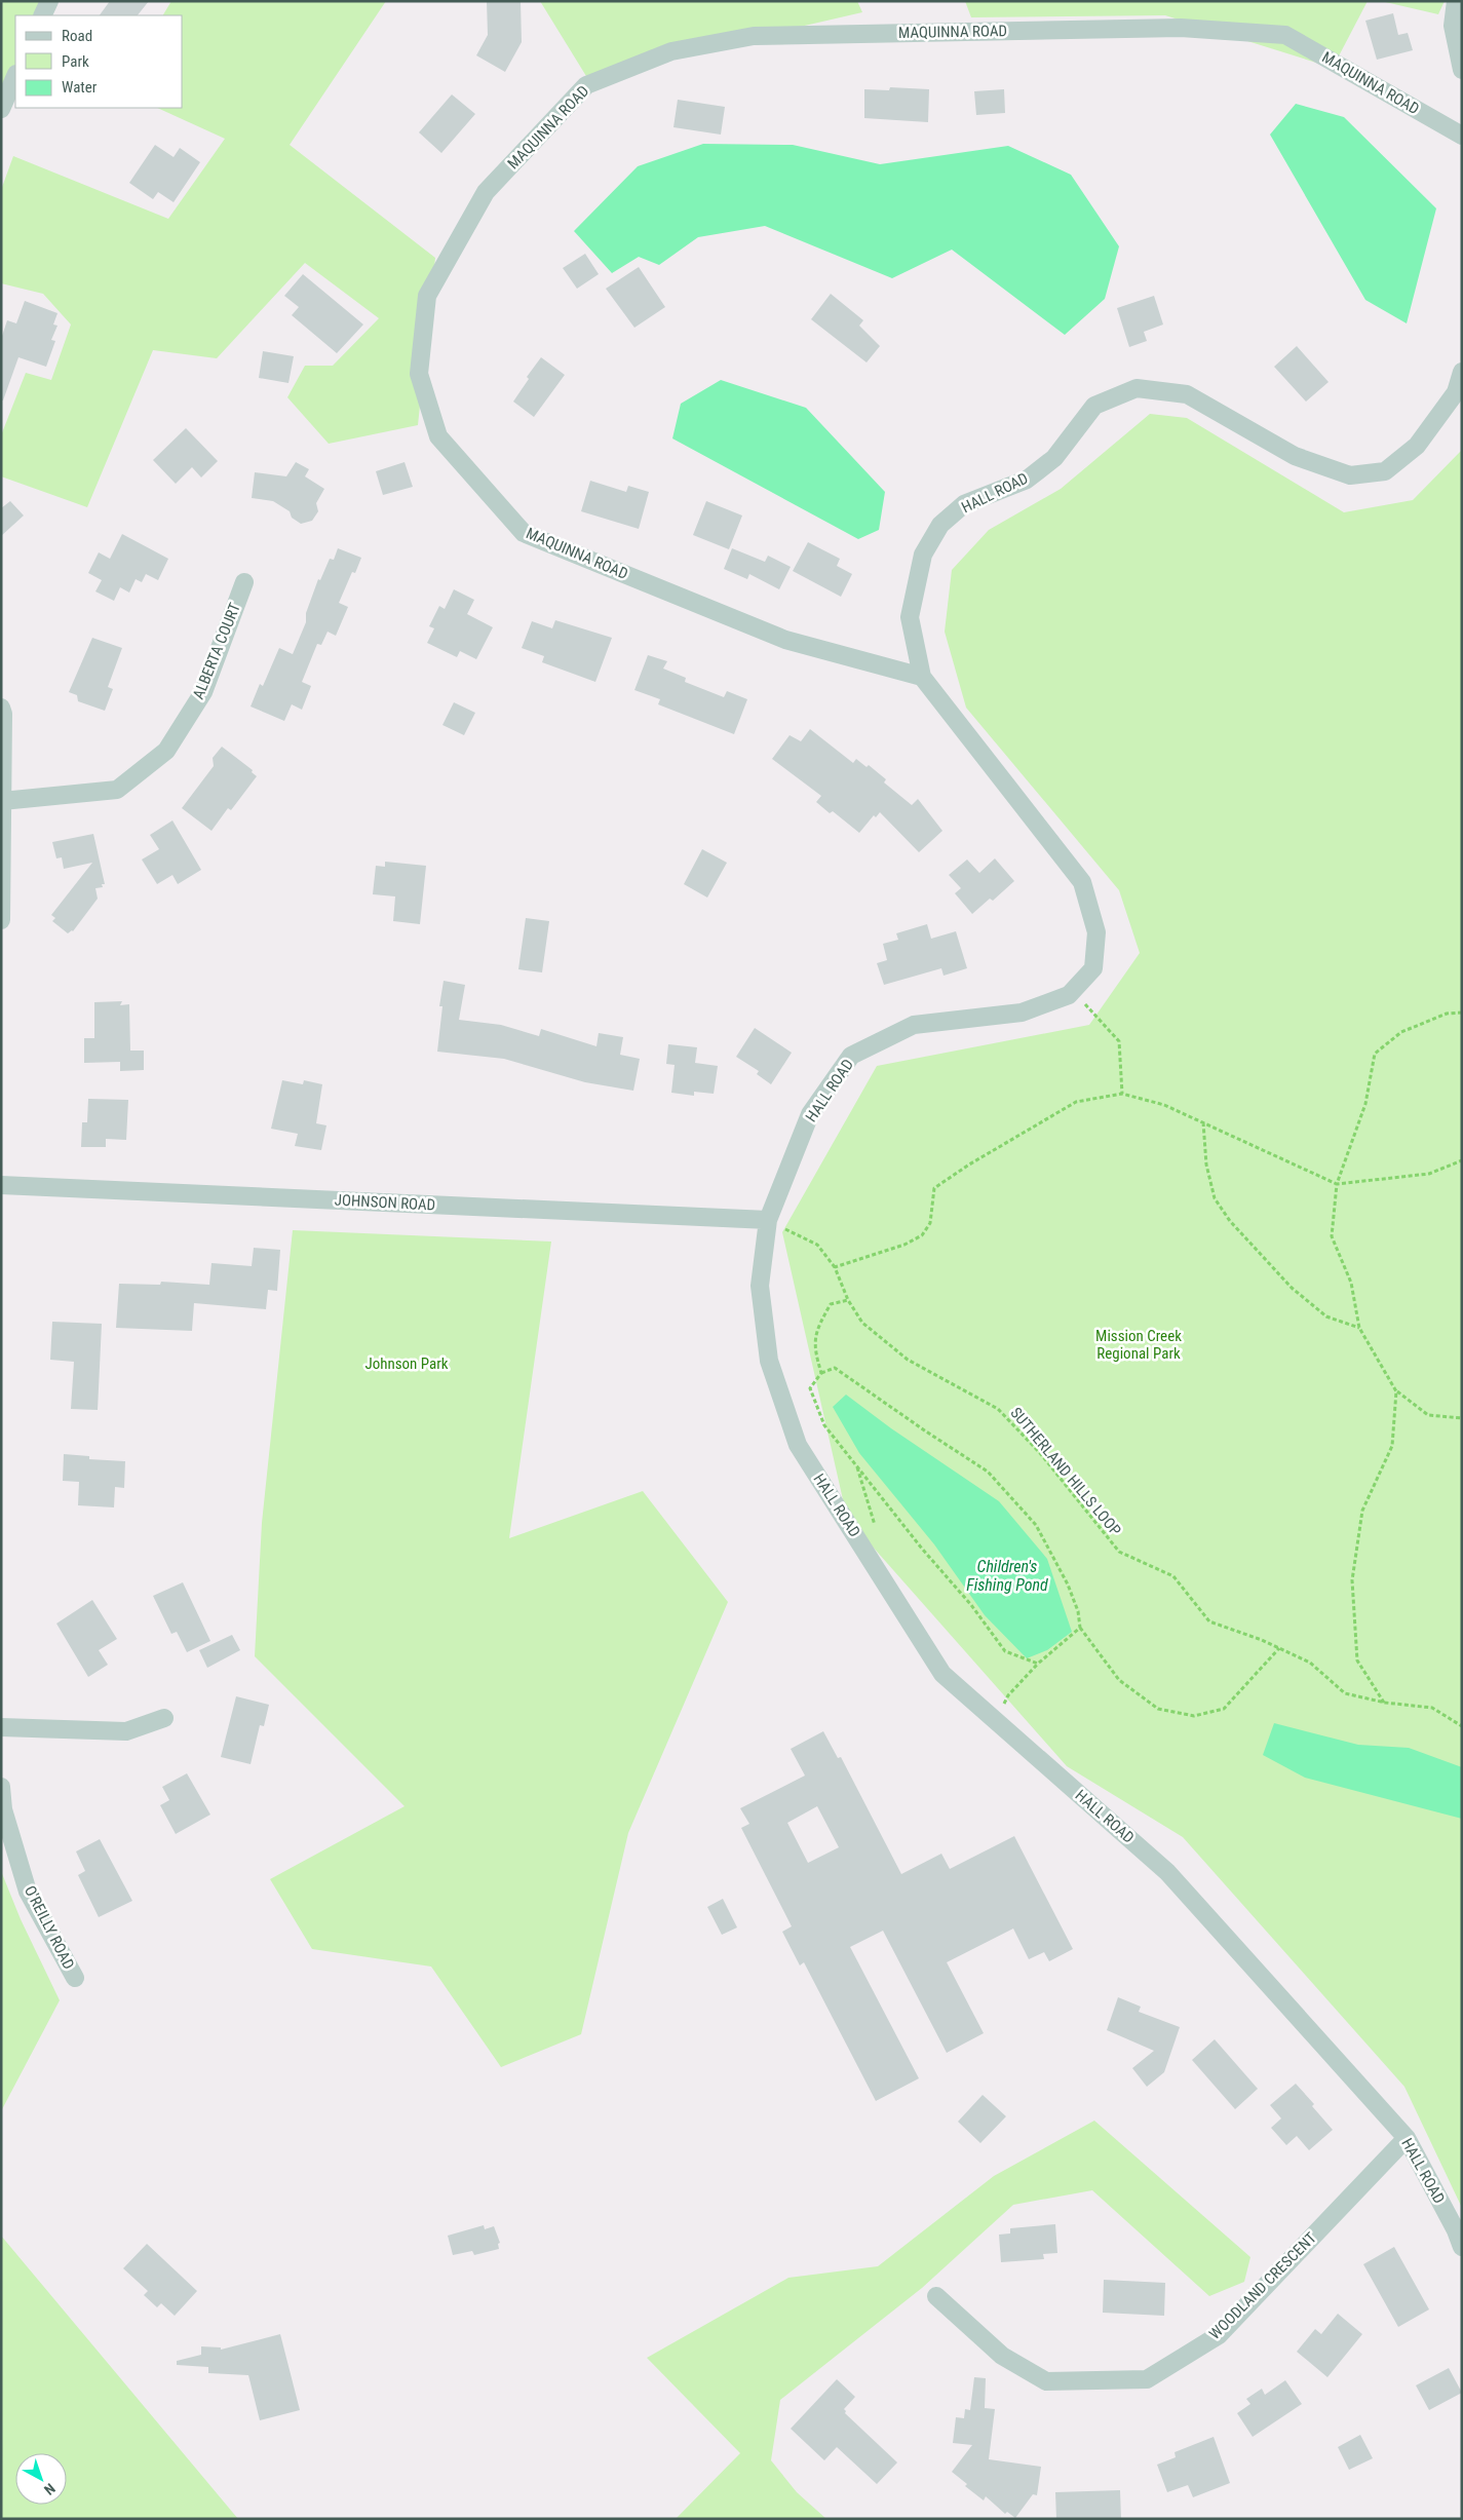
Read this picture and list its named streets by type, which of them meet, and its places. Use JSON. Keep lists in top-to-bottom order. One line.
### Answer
{"streets":{"street":["MAQUINNA ROAD","HALL ROAD","ALBERTA COURT","JOHNSON ROAD","O'REILLY ROAD","WOODLAND CRESCENT"],"path":["SUTHERLAND HILLS LOOP"]},"crossings":[["MAQUINNA ROAD","HALL ROAD"],["HALL ROAD","JOHNSON ROAD"],["HALL ROAD","SUTHERLAND HILLS LOOP"],["HALL ROAD","WOODLAND CRESCENT"],["JOHNSON ROAD","SUTHERLAND HILLS LOOP"]],"water":["Children's Fishing Pond"],"parks":["Mission Creek Regional Park","Johnson Park"],"legend":["Road","Park","Water"],"north":"bottom right"}
